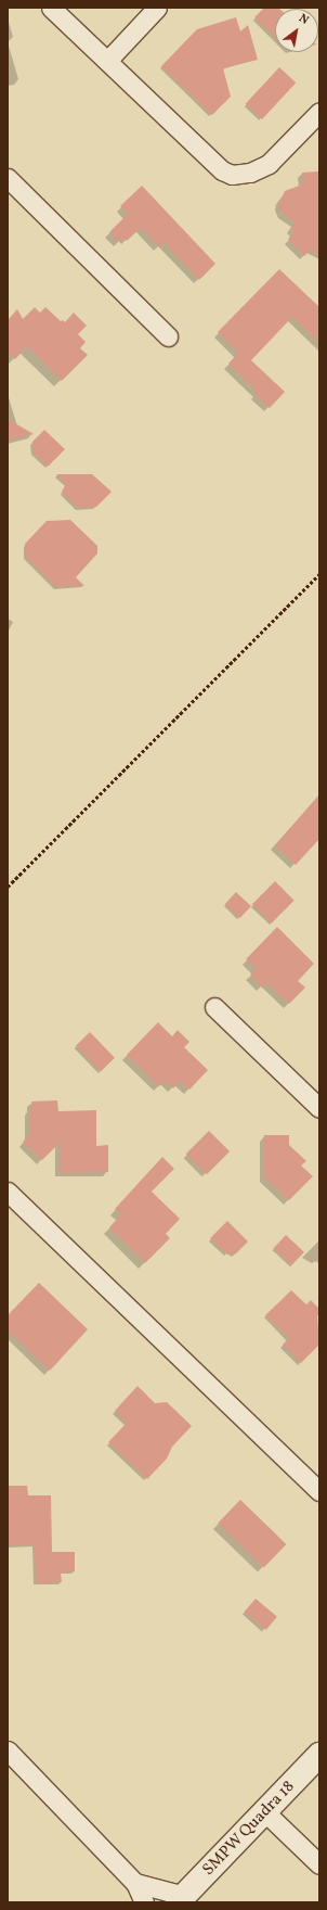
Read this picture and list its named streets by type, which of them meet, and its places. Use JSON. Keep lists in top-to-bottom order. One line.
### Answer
{"streets":{"street":["SMPW Quadra 18"]},"north":"top right"}
